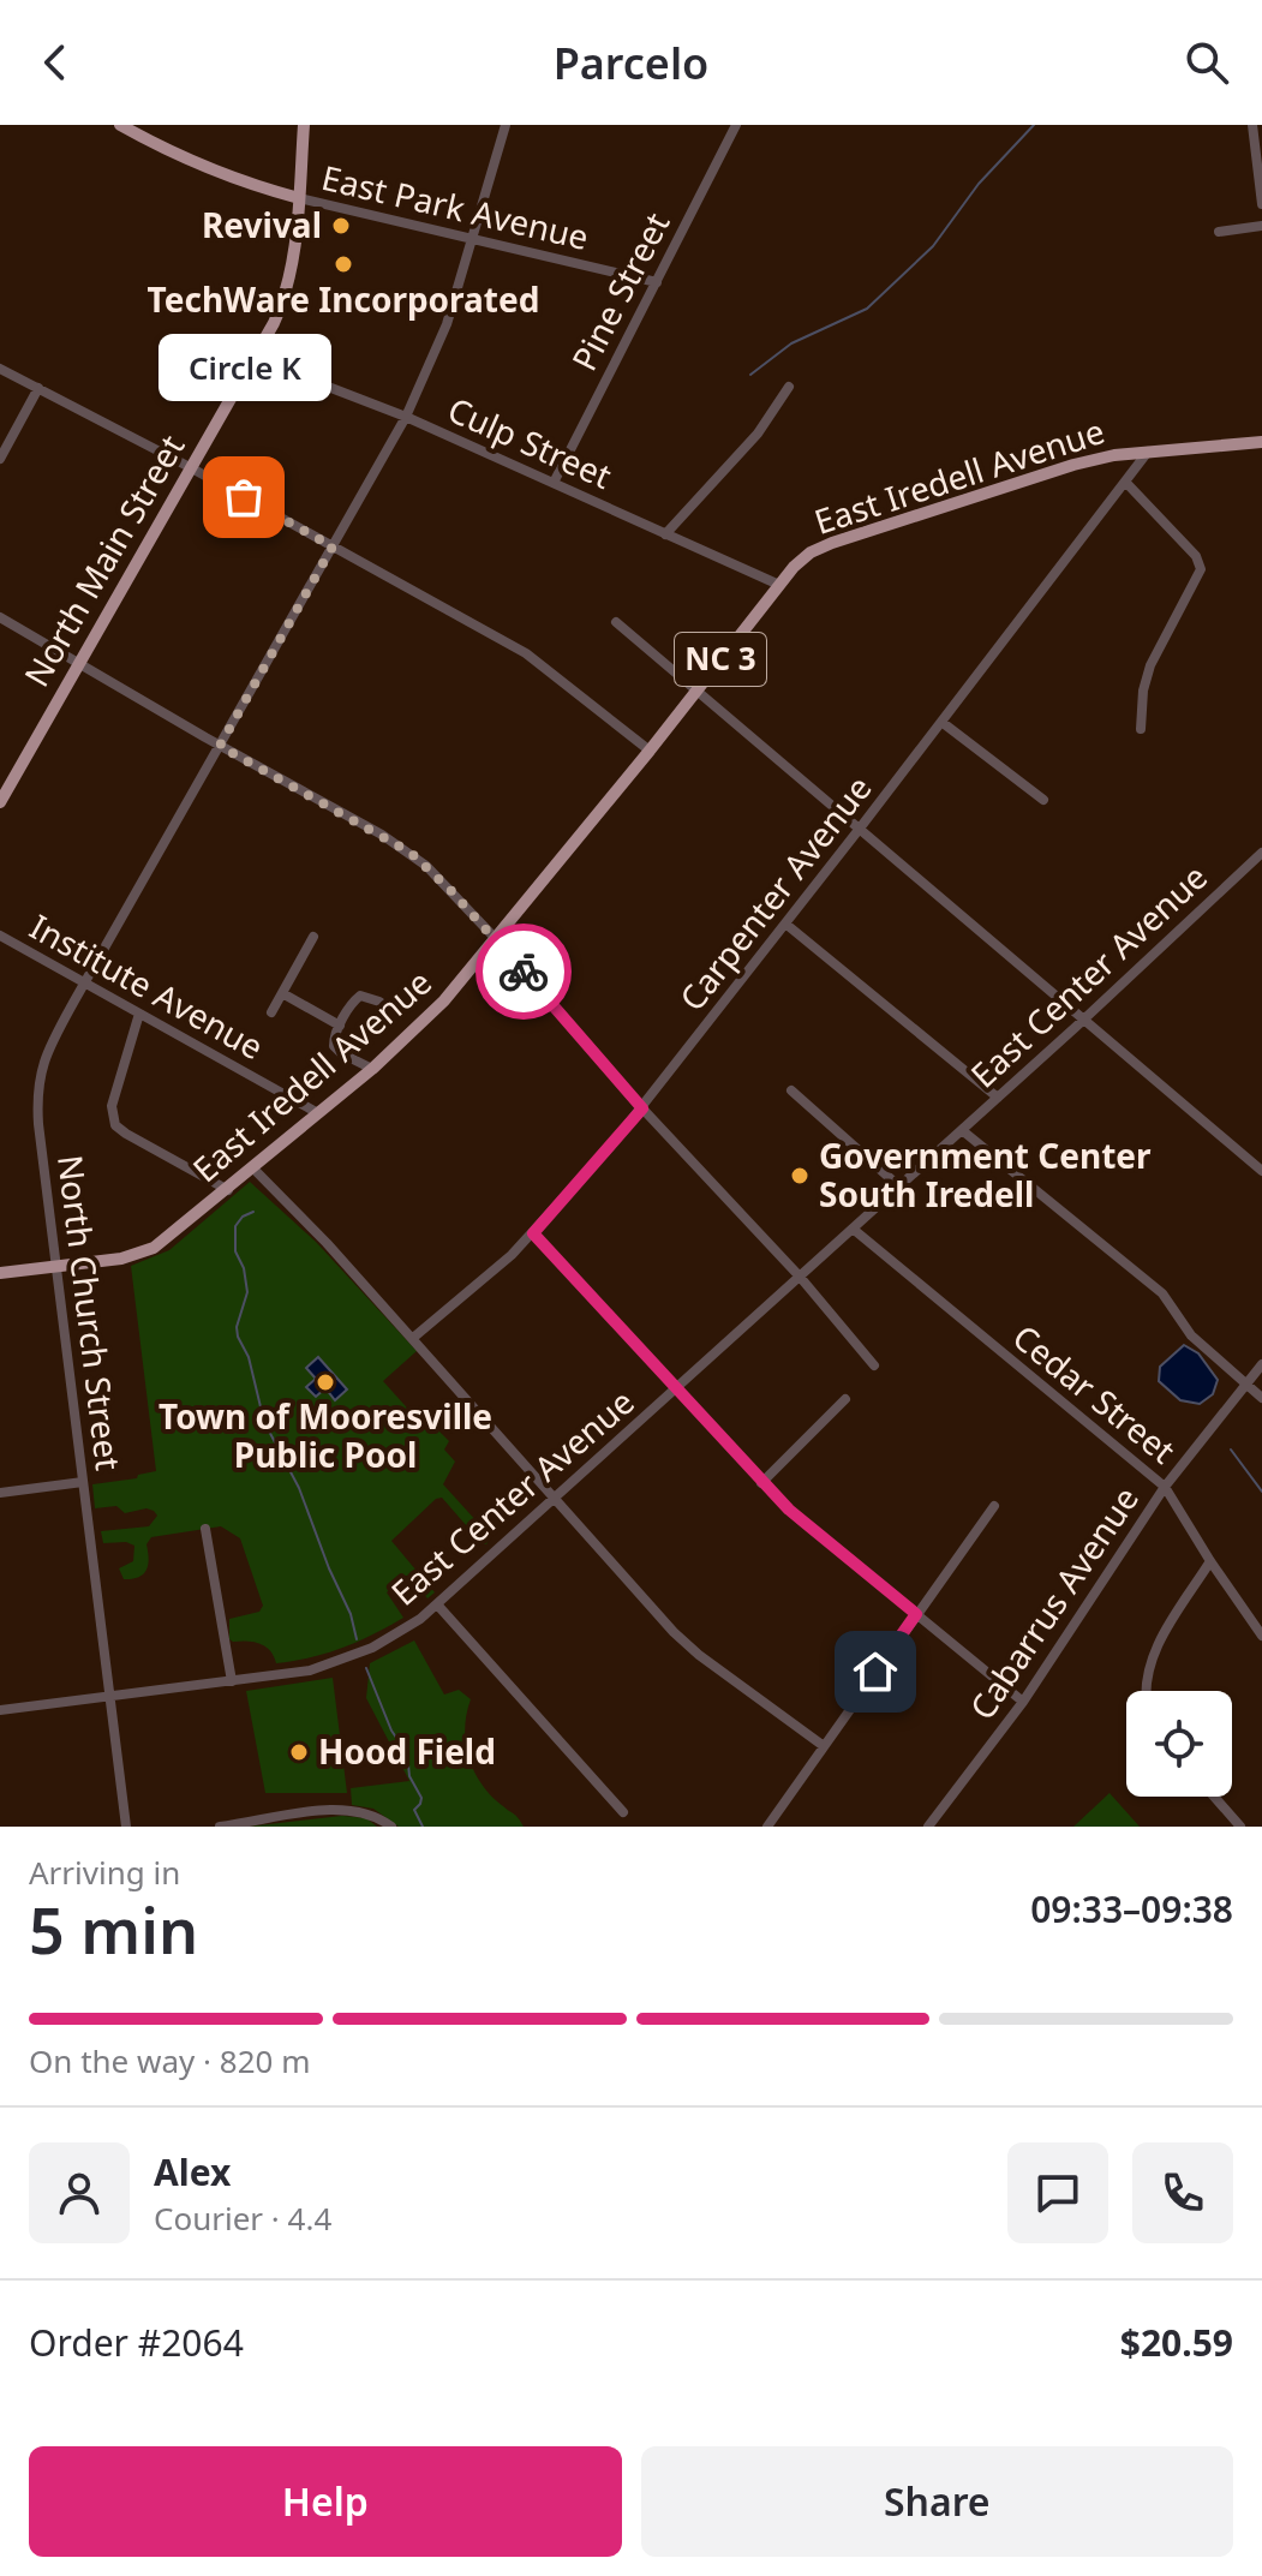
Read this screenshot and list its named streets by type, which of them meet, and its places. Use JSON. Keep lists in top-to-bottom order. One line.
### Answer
{"streets":{"main road":["East Iredell Avenue","North Main Street","NC 3"],"street":["East Park Avenue","Pine Street","Culp Street","Carpenter Avenue","East Center Avenue","Institute Avenue","North Church Street","Cedar Street","Cabarrus Avenue"]},"crossings":[["East Park Avenue","Pine Street"],["East Park Avenue","North Main Street"],["East Park Avenue","North Church Street"],["Pine Street","Culp Street"],["Culp Street","East Iredell Avenue"],["Culp Street","North Main Street"],["Culp Street","North Church Street"],["East Iredell Avenue","Carpenter Avenue"],["East Iredell Avenue","Institute Avenue"],["East Iredell Avenue","North Church Street"],["East Center Avenue","North Church Street"],["East Center Avenue","Cedar Street"],["Institute Avenue","North Church Street"],["Cedar Street","Cabarrus Avenue"]],"places":["Revival","TechWare Incorporated","Circle K","Government Center South Iredell","Town of Mooresville Public Pool","Hood Field"],"page":{"header":"Parcelo","bubble":"Circle K","heading":["5 min","Arriving in","09:33–09:38"],"panel":["Alex","Courier · 4.4","Order #2064","$20.59"],"bar":"On the way · 820 m","buttons":["Help","Share"]}}
